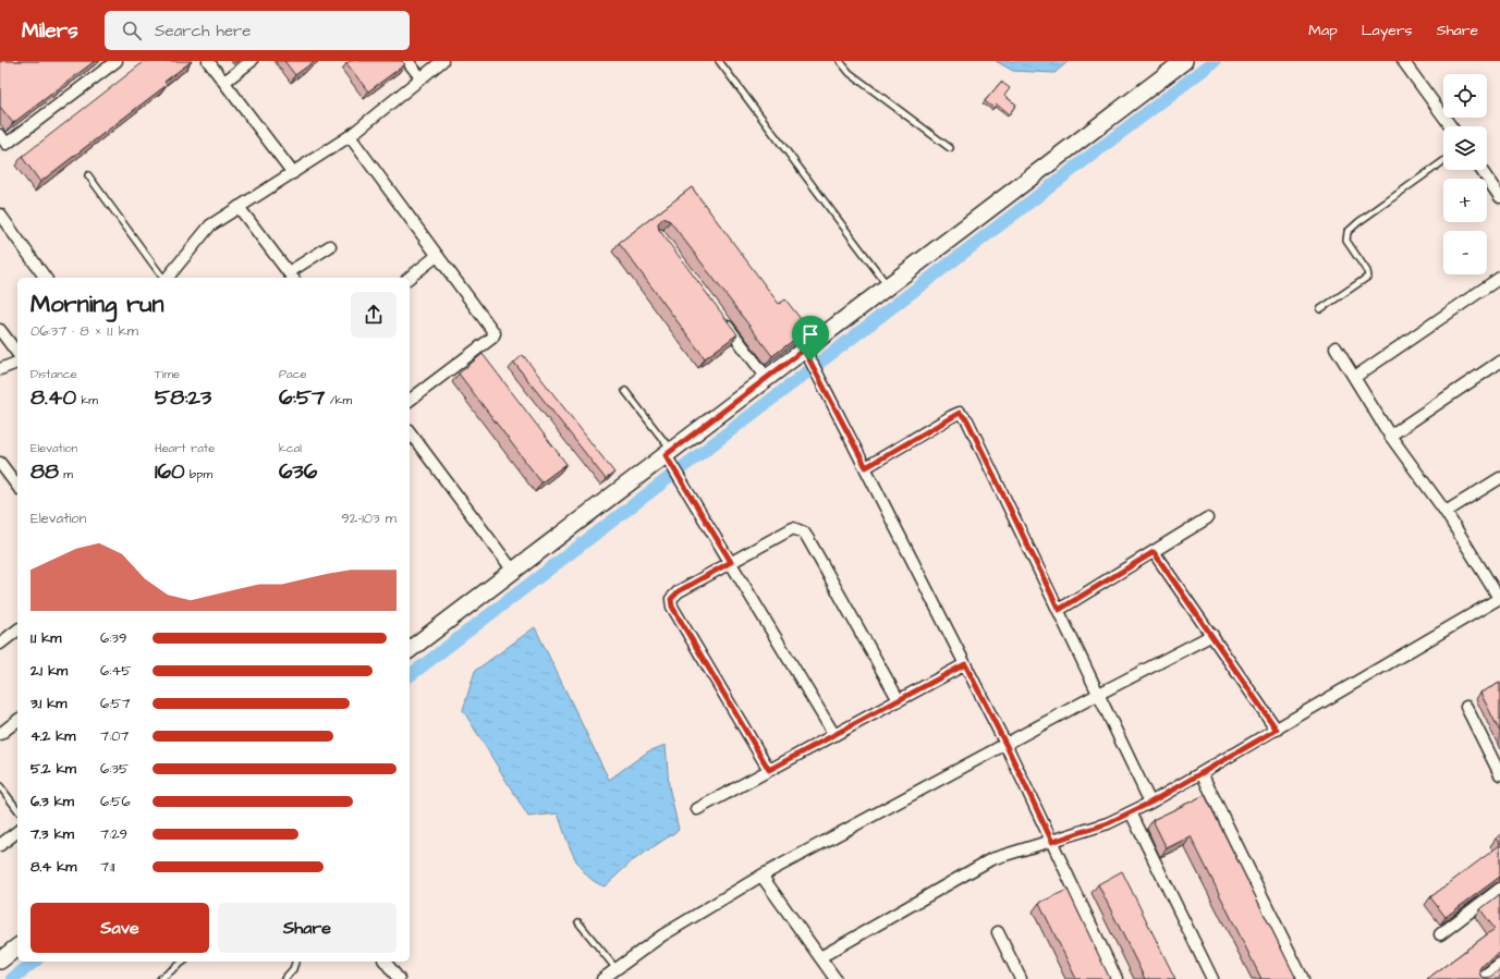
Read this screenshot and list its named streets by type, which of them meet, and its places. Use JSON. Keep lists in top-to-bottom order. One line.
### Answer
{"page":{"header":"Milers","search":"Search here","nav":["Map","Layers","Share"],"map_buttons":["+","−"],"heading":["Morning run","06:37 · 8 × 1.1 km"],"stats":[["Distance","8.40 km"],["Time","58:23"],["Pace","6:57 /km"],["Elevation","88 m"],["Heart rate","160 bpm"],["kcal","636"]],"chart":["Elevation","92–103 m"],"list":[{"name":"1.1 km","note":"6:39"},{"name":"2.1 km","note":"6:45"},{"name":"3.1 km","note":"6:57"},{"name":"4.2 km","note":"7:07"},{"name":"5.2 km","note":"6:35"},{"name":"6.3 km","note":"6:56"},{"name":"7.3 km","note":"7:29"},{"name":"8.4 km","note":"7:11"}],"buttons":["Save","Share"]}}
